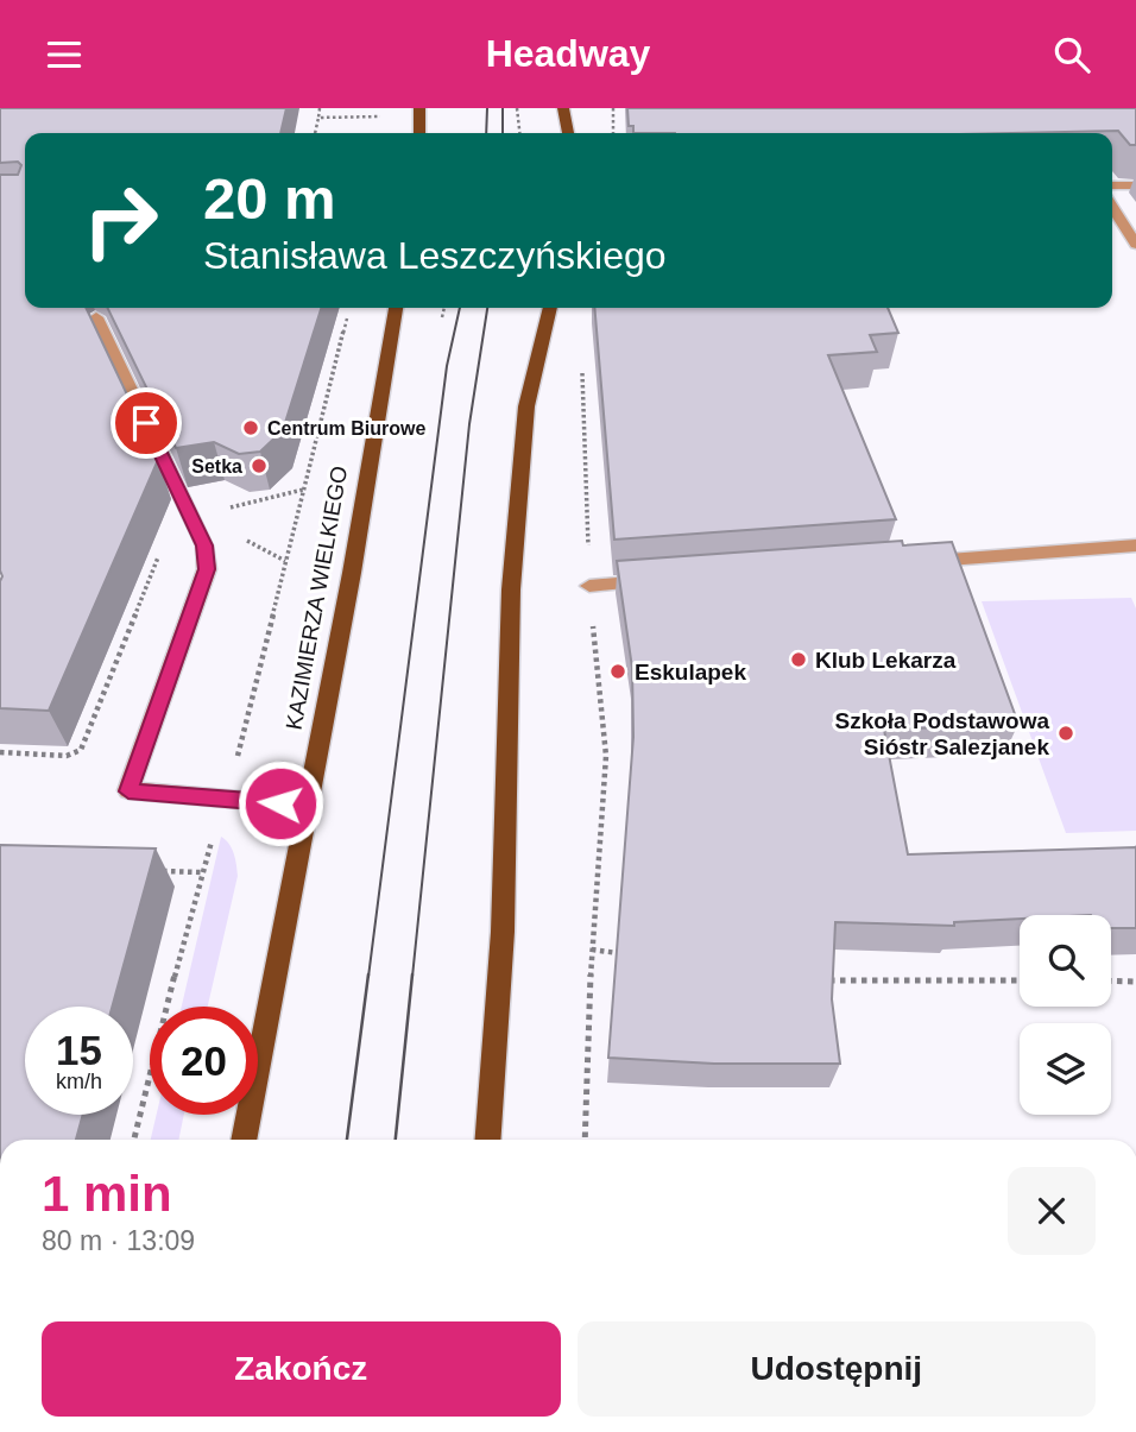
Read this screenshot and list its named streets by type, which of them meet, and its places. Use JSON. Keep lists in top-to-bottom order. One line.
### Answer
{"streets":{"main road":["KAZIMIERZA WIELKIEGO"]},"places":["Centrum Biurowe","Setka","Klub Lekarza","Eskulapek","Szkoła Podstawowa Sióstr Salezjanek"],"page":{"header":"Headway","turn":["20 m","Stanisława Leszczyńskiego"],"speed":"15 km/h","limit":"20","heading":["1 min","80 m · 13:09"],"buttons":["Zakończ","Udostępnij"]}}
